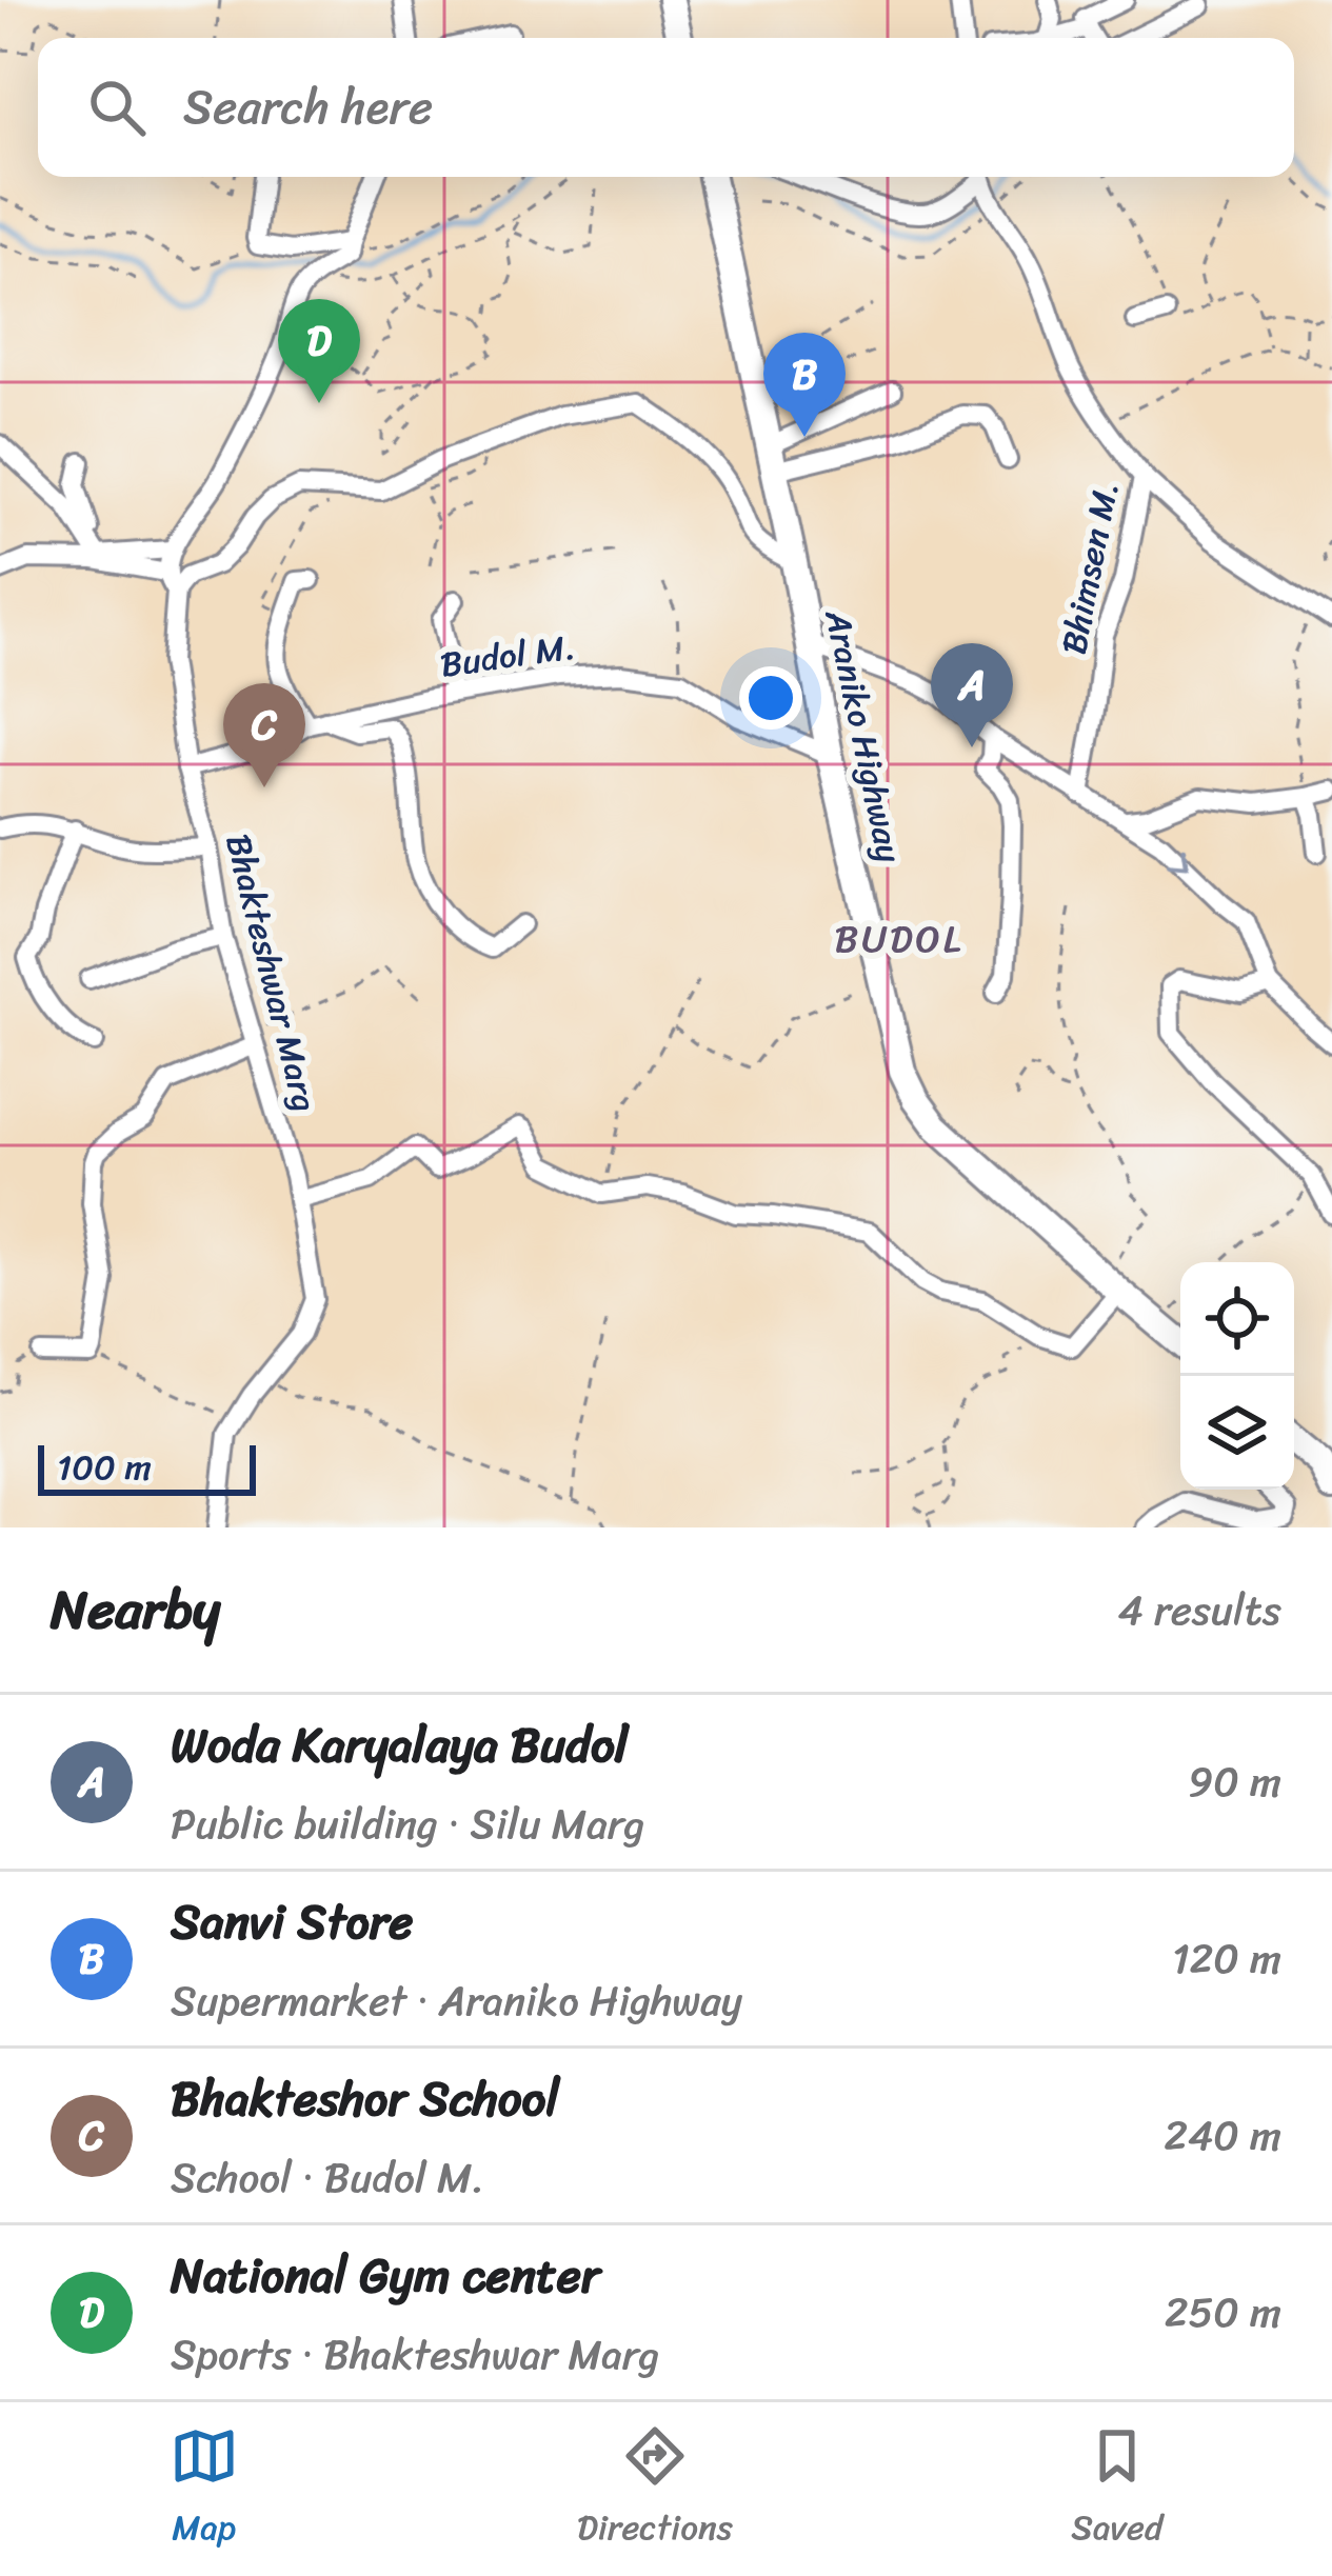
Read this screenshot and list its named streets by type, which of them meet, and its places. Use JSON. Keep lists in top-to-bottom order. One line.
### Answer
{"streets":{"highway":["Araniko Highway"],"street":["Bhimsen M.","Budol M.","Bhakteshwar Marg"]},"crossings":[["Budol M.","Araniko Highway"],["Budol M.","Bhakteshwar Marg"]],"districts":["BUDOL"],"scale_bar":"100 m","page":{"search":"Search here","pins":["D","B","A","C"],"scale":"100 m","heading":["Nearby","4 results"],"list":[{"mark":"A","name":"Woda Karyalaya Budol","note":"Public building · Silu Marg","value":"90 m"},{"mark":"B","name":"Sanvi Store","note":"Supermarket · Araniko Highway","value":"120 m"},{"mark":"C","name":"Bhakteshor School","note":"School · Budol M.","value":"240 m"},{"mark":"D","name":"National Gym center","note":"Sports · Bhakteshwar Marg","value":"250 m"}],"nav":["Map","Directions","Saved"]}}
